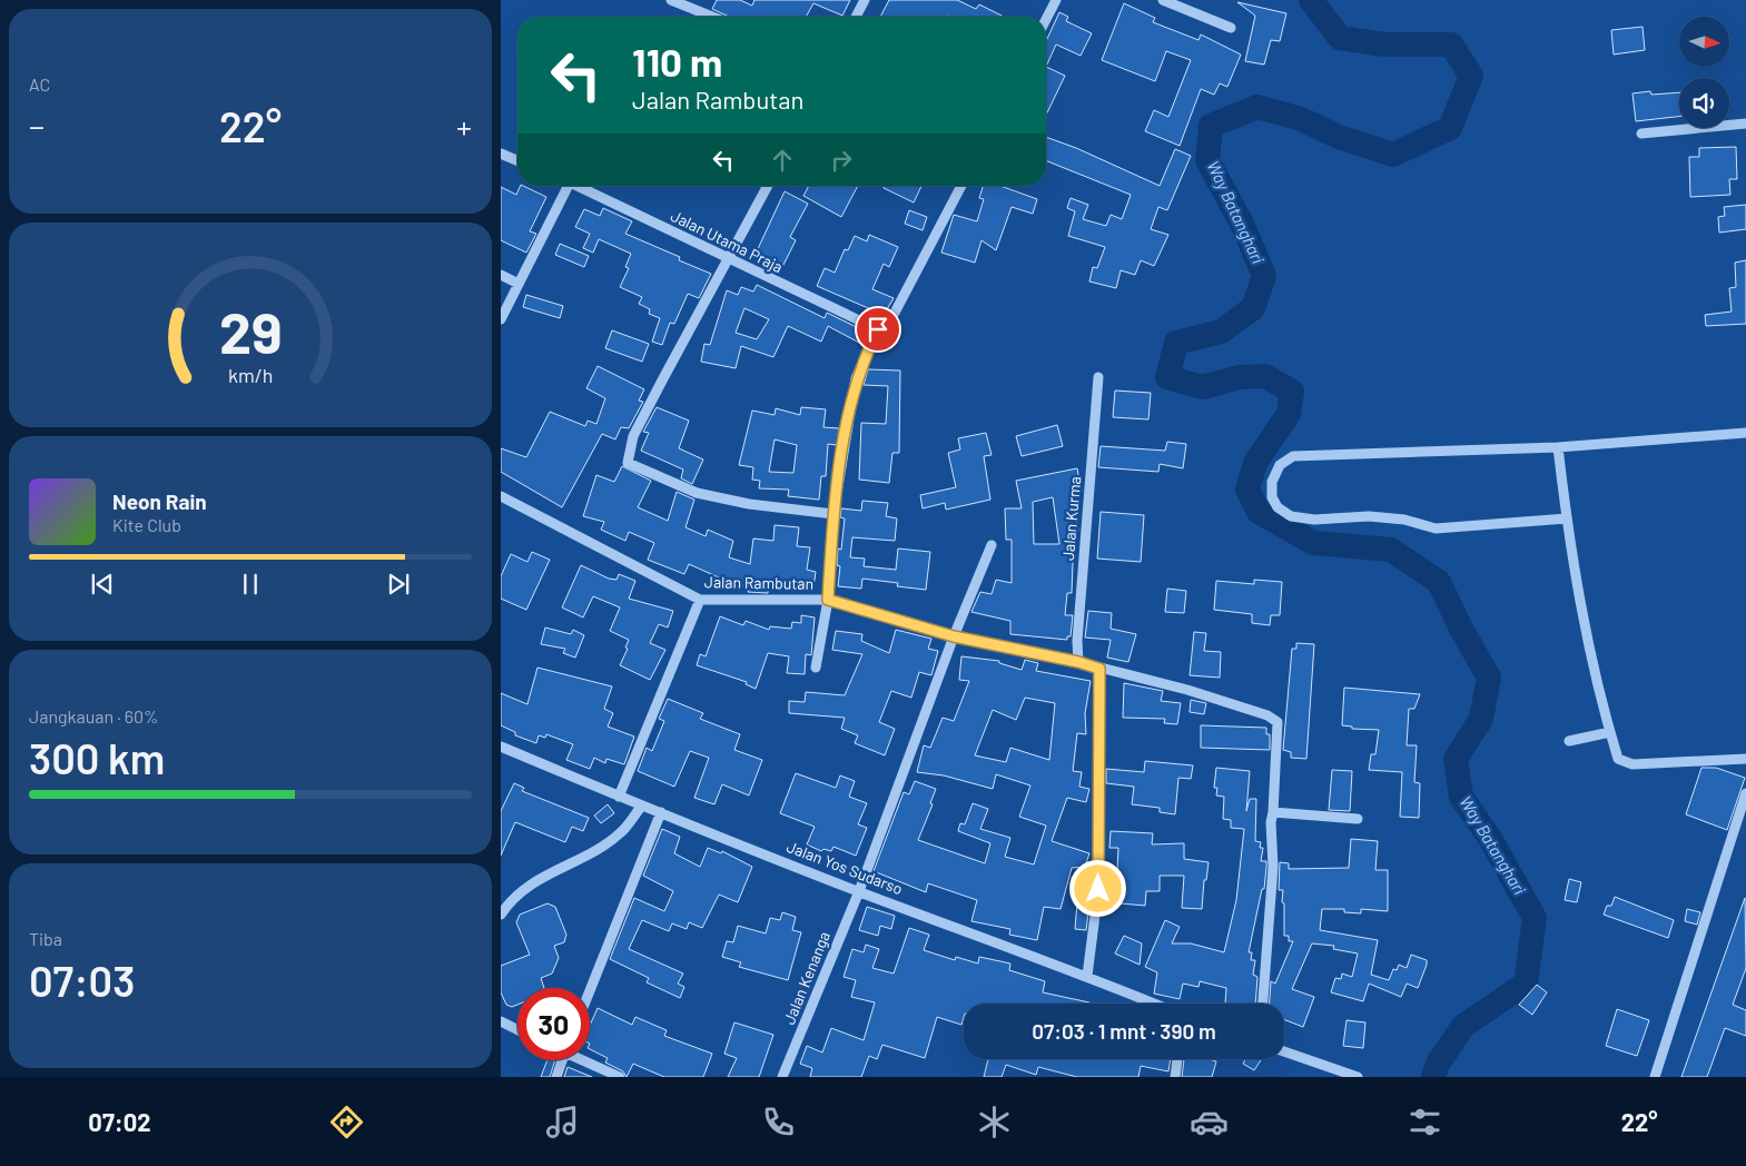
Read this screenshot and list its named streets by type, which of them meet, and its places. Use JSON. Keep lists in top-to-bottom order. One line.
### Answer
{"streets":{"street":["Jalan Utama Praja","Jalan Kurma","Jalan Rambutan","Jalan Yos Sudarso","Jalan Kenanga"]},"crossings":[["Jalan Kurma","Jalan Rambutan"],["Jalan Rambutan","Jalan Kenanga"],["Jalan Yos Sudarso","Jalan Kenanga"]],"water":["Way Batanghari"],"north":"right","page":{"tile":["AC",["Jangkauan · 60%","300 km"],["Tiba","07:03"]],"turn":["110 m","Jalan Rambutan"],"heat":["−","22°","+"],"song":["Neon Rain","Kite Club"],"limit":"30","trip":"07:03 · 1 mnt · 390 m","tabs":["07:02","22°"],"gauge":["29","km/h"]}}
